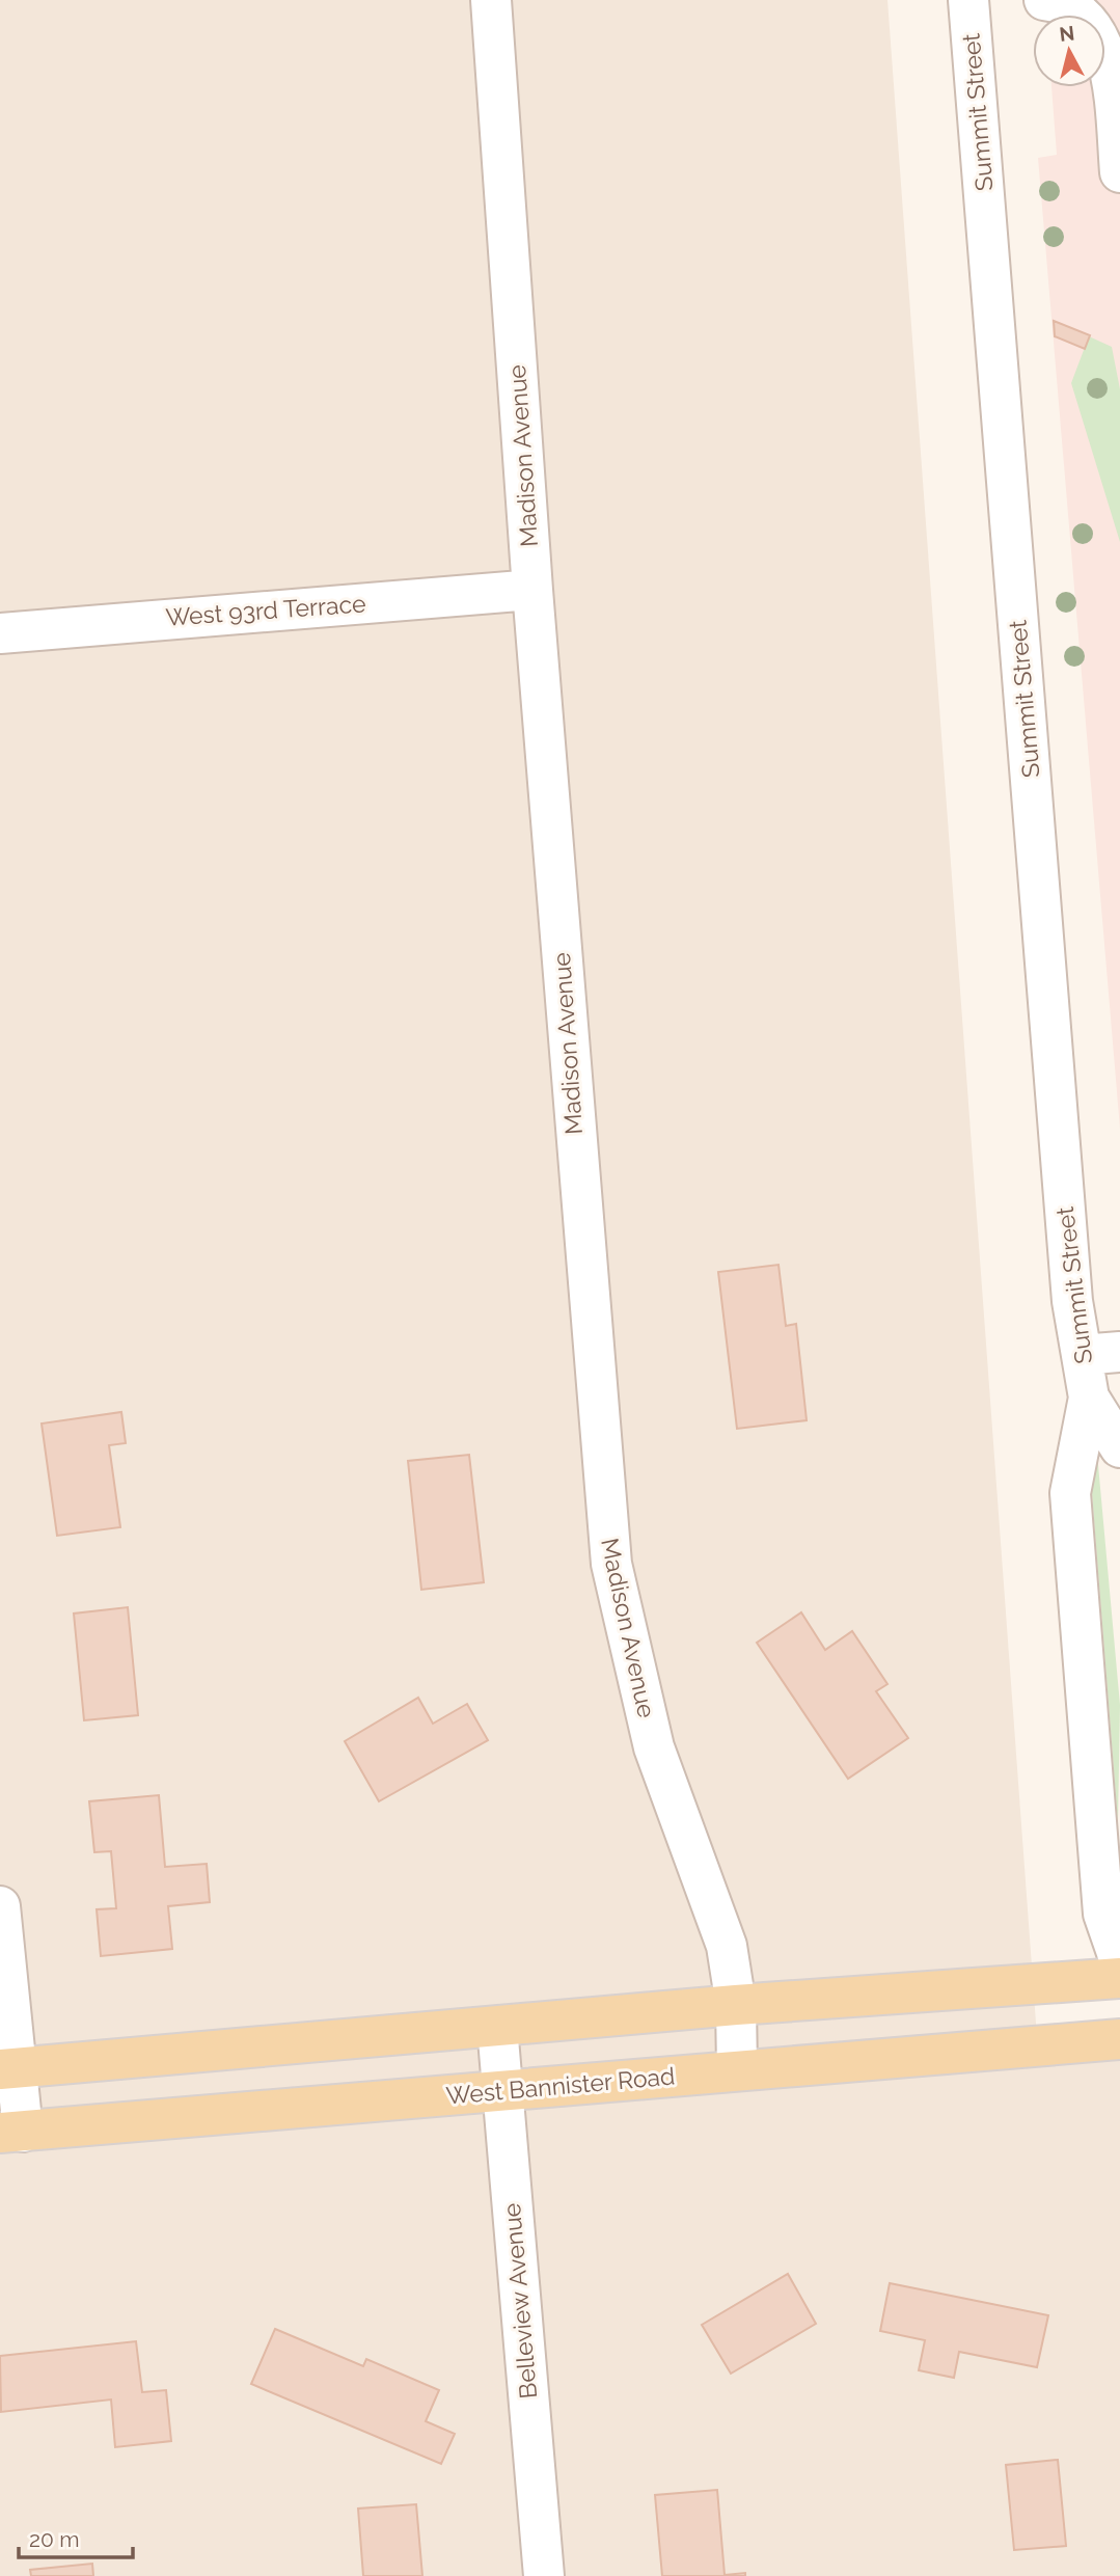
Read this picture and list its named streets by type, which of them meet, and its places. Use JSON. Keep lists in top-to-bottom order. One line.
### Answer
{"streets":{"main road":["West Bannister Road"],"street":["Summit Street","Madison Avenue","West 93rd Terrace","Belleview Avenue"]},"crossings":[["Madison Avenue","West 93rd Terrace"],["Madison Avenue","West Bannister Road"],["West Bannister Road","Belleview Avenue"]],"scale_bar":"20 m","north":"top"}
